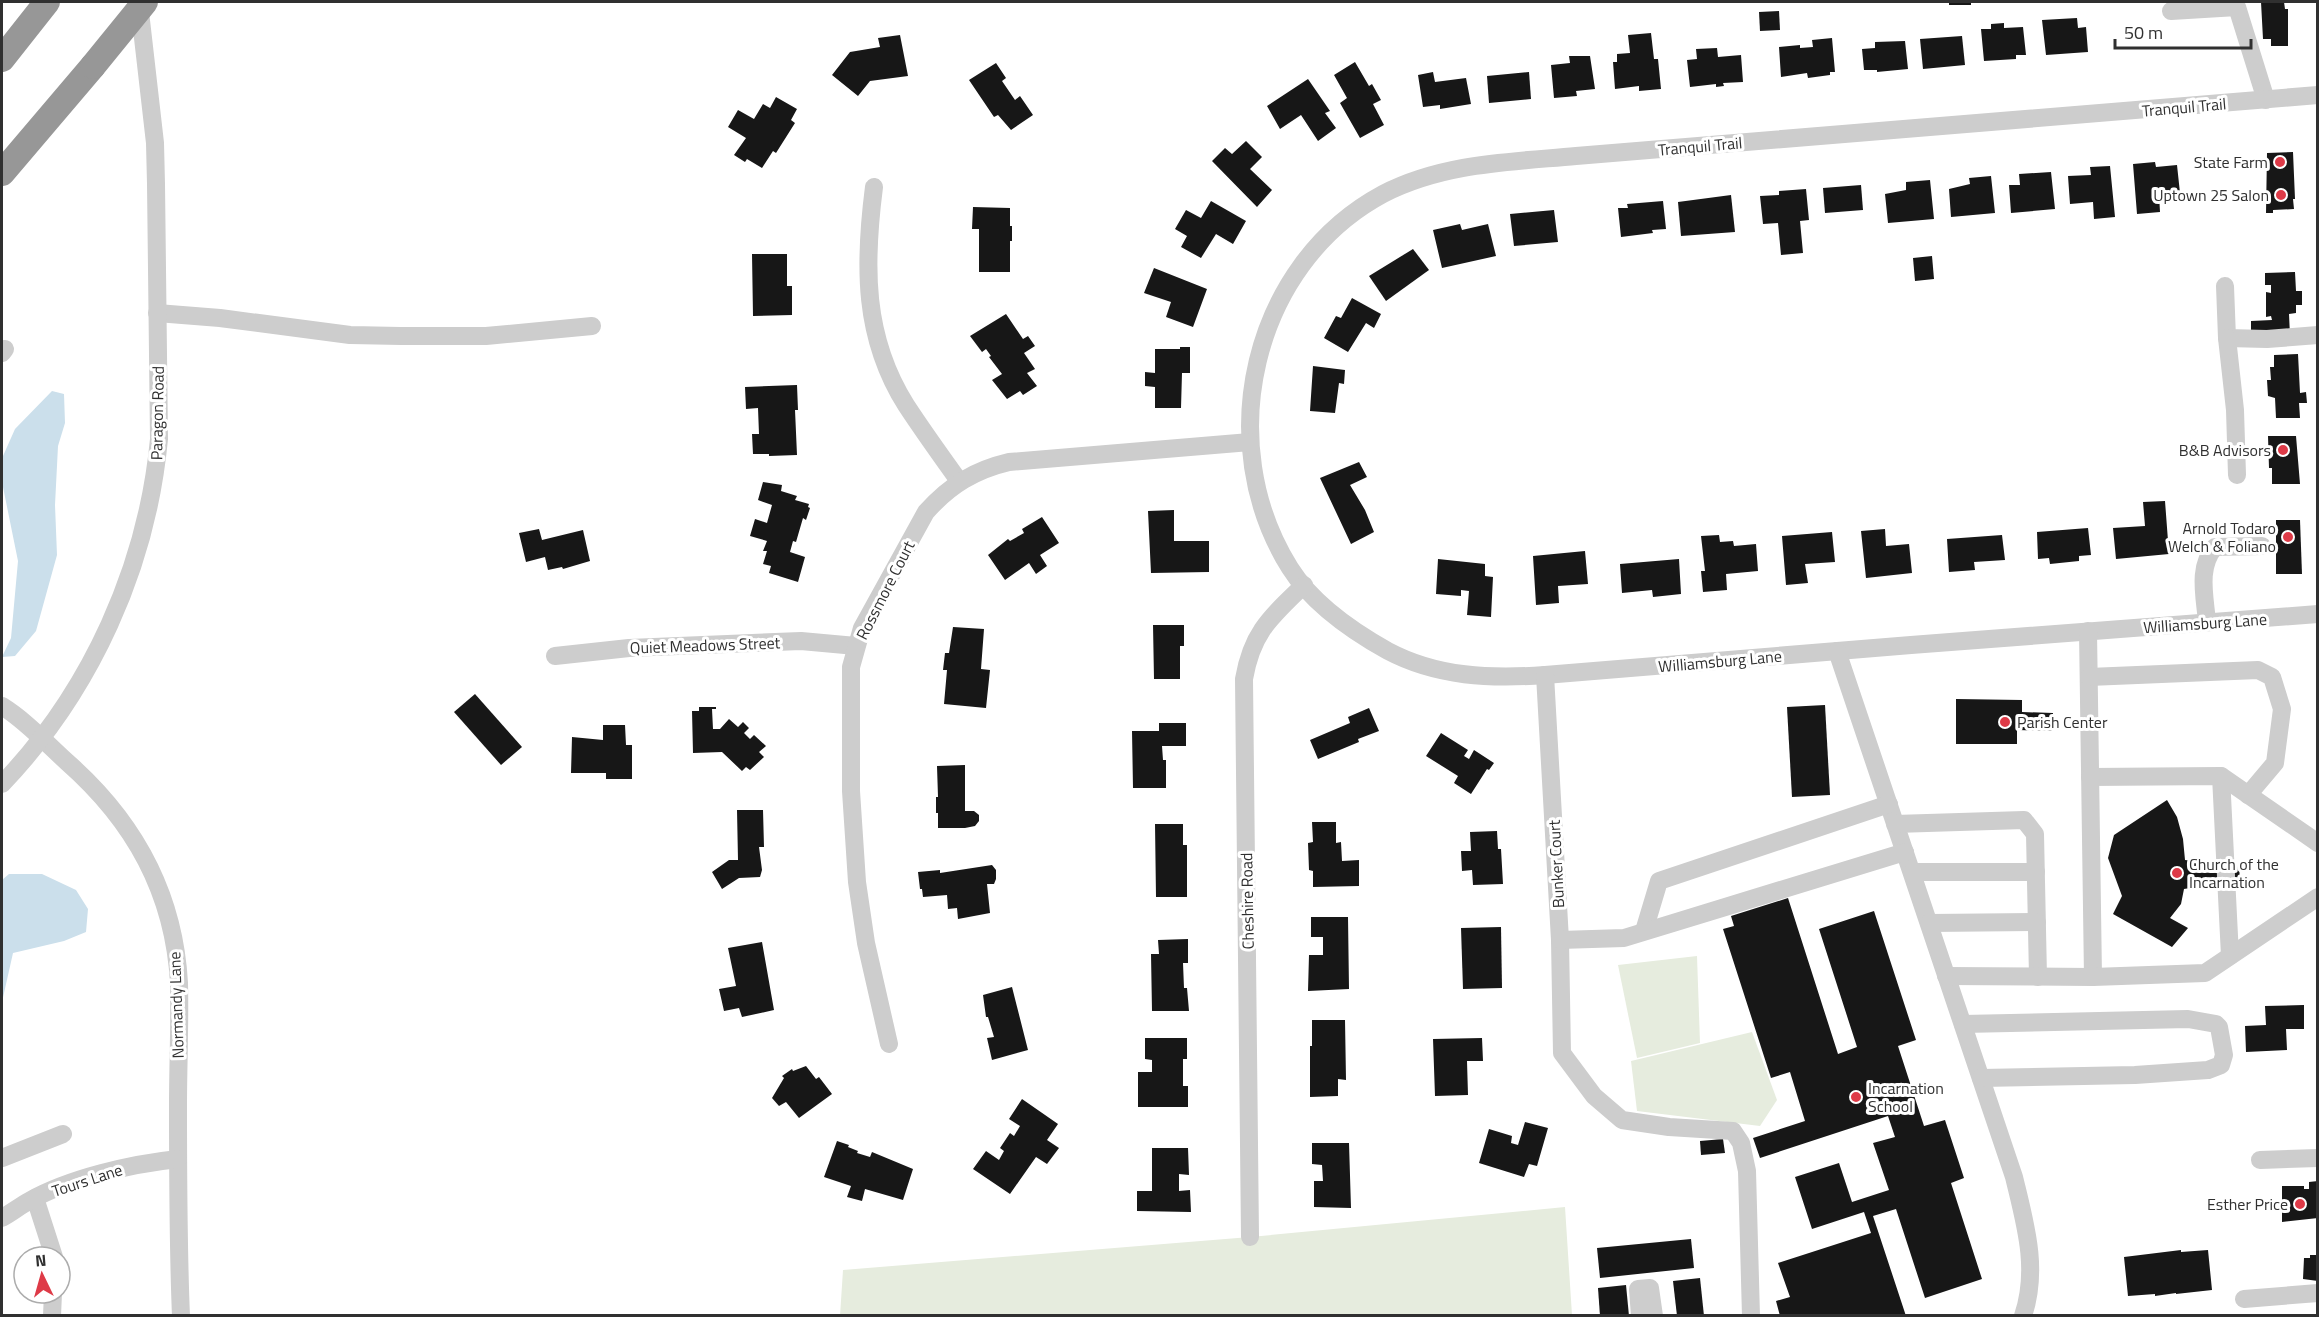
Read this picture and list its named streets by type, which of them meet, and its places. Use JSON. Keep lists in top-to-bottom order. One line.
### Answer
{"streets":{"street":["Tranquil Trail","Paragon Road","Rossmore Court","Williamsburg Lane","Quiet Meadows Street","Bunker Court","Cheshire Road","Normandy Lane","Tours Lane"]},"crossings":[["Tranquil Trail","Rossmore Court"],["Tranquil Trail","Williamsburg Lane"],["Paragon Road","Normandy Lane"],["Rossmore Court","Williamsburg Lane"],["Rossmore Court","Quiet Meadows Street"],["Williamsburg Lane","Bunker Court"],["Williamsburg Lane","Cheshire Road"],["Normandy Lane","Tours Lane"]],"places":["State Farm","Uptown 25 Salon","B&B Advisors","Arnold Todaro Welch & Foliano","Parish Center","Church of the Incarnation","Incarnation School","Esther Price"],"scale_bar":"50 m","north":"top"}
